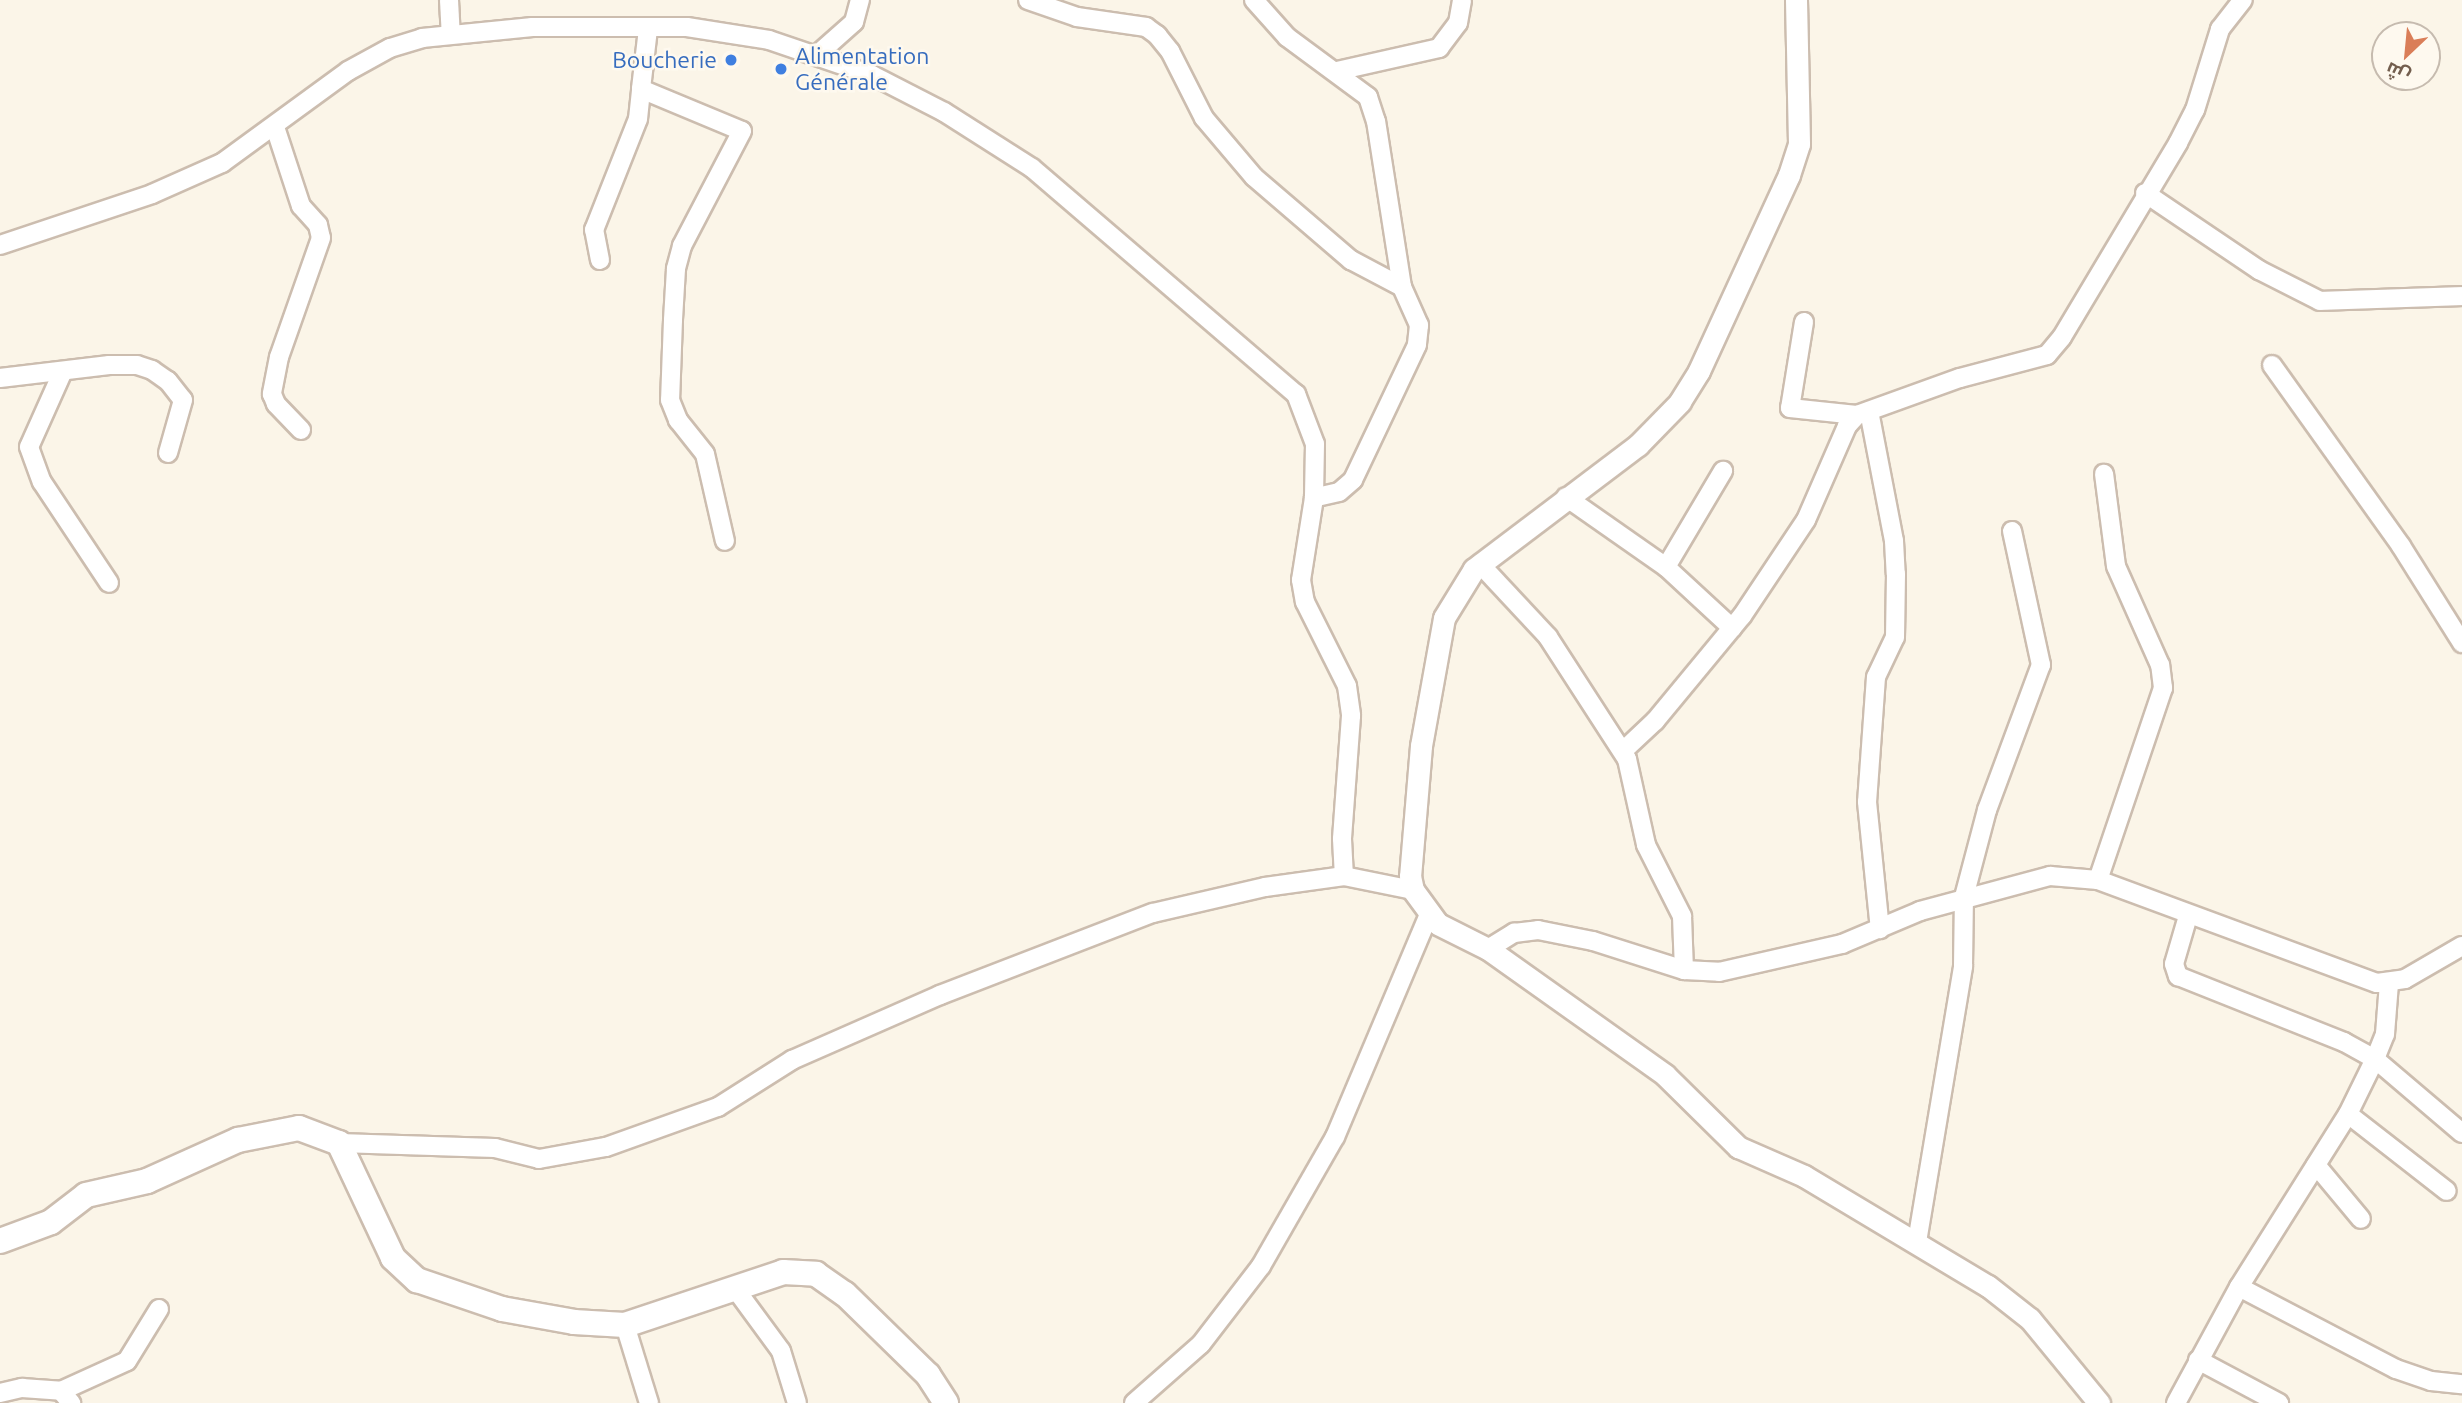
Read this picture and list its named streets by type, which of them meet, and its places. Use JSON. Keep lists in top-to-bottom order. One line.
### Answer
{"places":["Boucherie","Alimentation Générale"],"north":"bottom left"}
